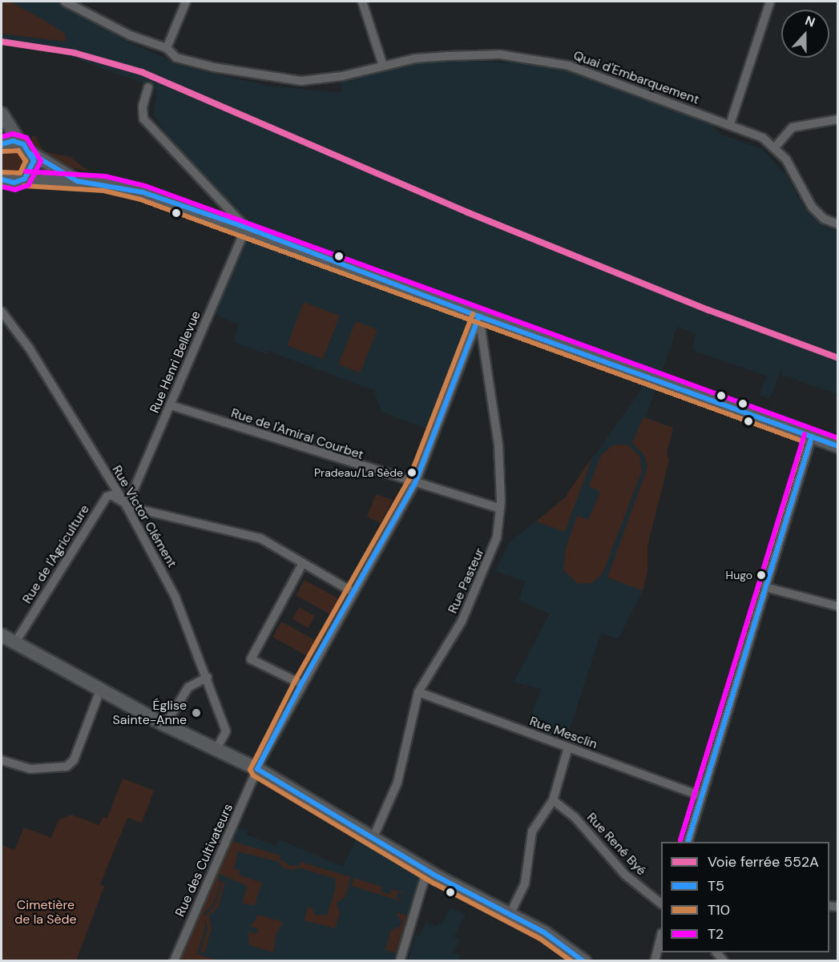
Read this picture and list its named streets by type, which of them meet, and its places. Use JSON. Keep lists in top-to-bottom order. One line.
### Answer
{"streets":{"street":["Quai d'Embarquement","Rue Henri Bellevue","Rue de l'Amiral Courbet","Rue Victor Clément","Rue de l'Agriculture","Rue Pasteur","Rue Mesclin","Rue René Byé","Rue des Cultivateurs"]},"crossings":[["Rue Henri Bellevue","Rue de l'Amiral Courbet"],["Rue Henri Bellevue","Rue Victor Clément"],["Rue Henri Bellevue","Rue de l'Agriculture"],["Rue de l'Amiral Courbet","Rue Pasteur"],["Rue de l'Amiral Courbet","Rue des Cultivateurs"],["Rue Victor Clément","Rue de l'Agriculture"],["Rue Pasteur","Rue Mesclin"],["Rue Pasteur","Rue des Cultivateurs"]],"parks":["Cimetière de la Sède"],"places":["Pradeau/La Sède","Hugo","Église Sainte-Anne"],"lines":["rail line 552A","transit line T2","transit line T5","transit line T10"],"legend":["Voie ferrée 552A","T5","T10","T2"],"north":"top"}
